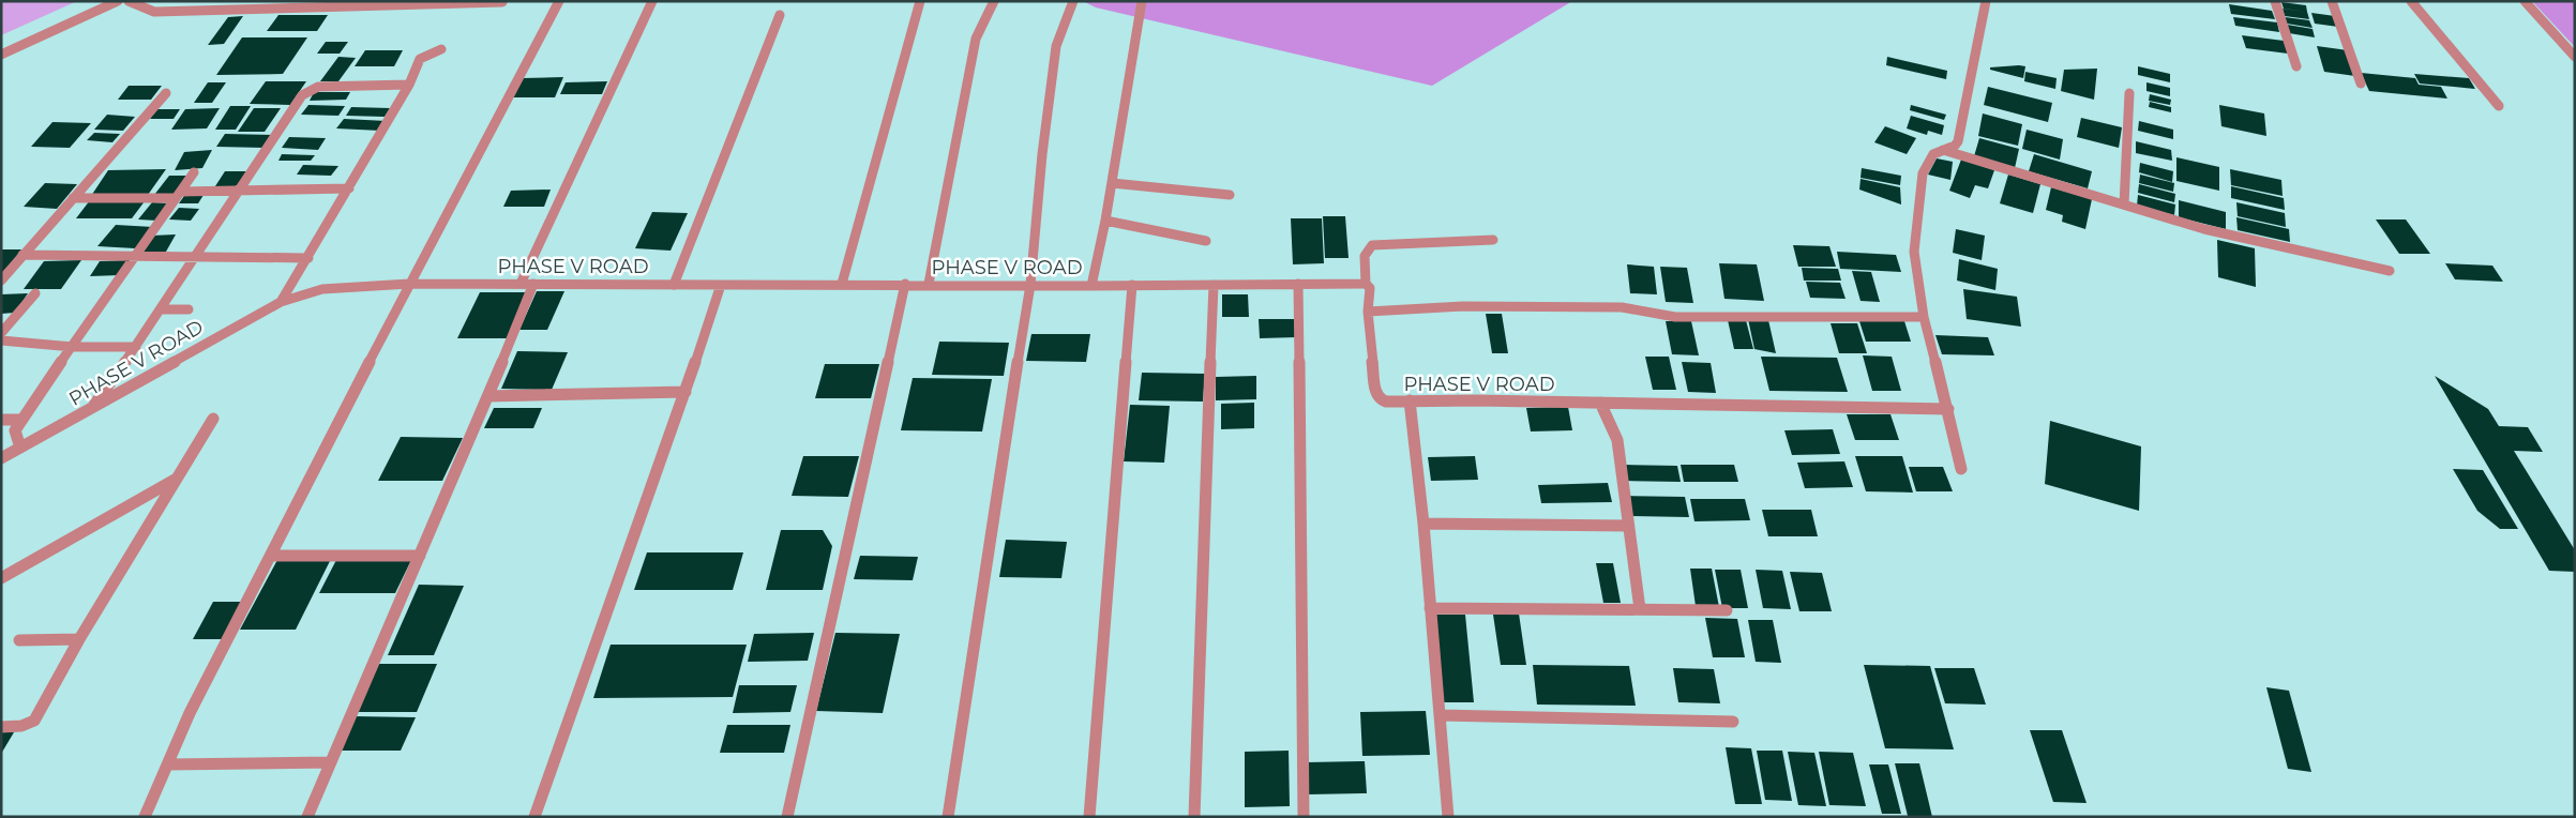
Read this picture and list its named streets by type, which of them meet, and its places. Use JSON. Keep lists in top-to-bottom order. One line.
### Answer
{"streets":{"street":["PHASE V ROAD"]}}
